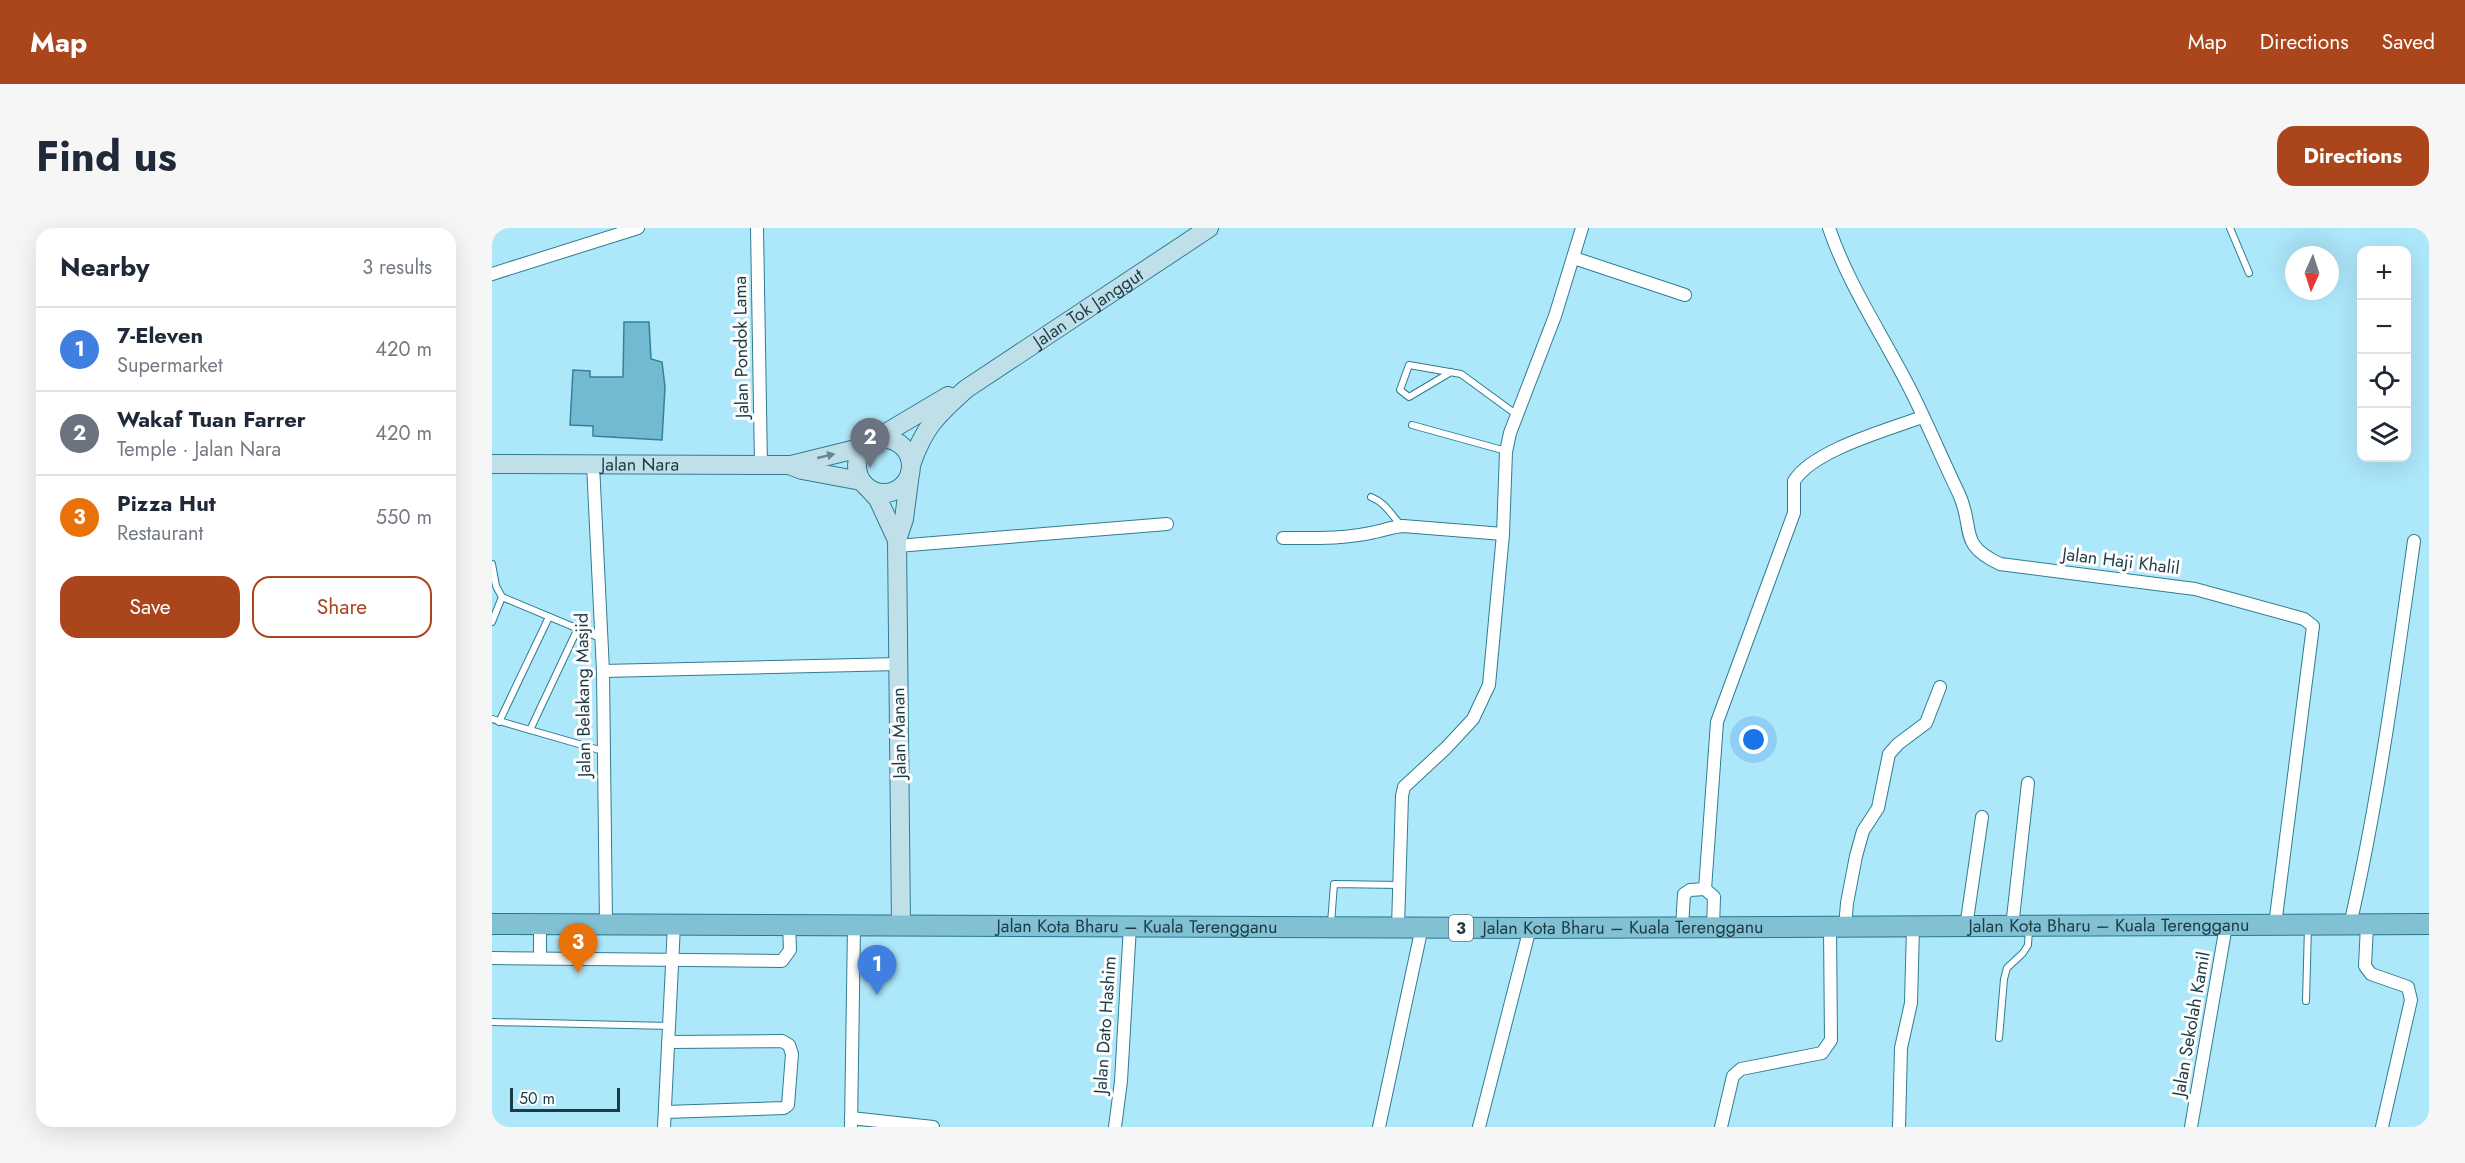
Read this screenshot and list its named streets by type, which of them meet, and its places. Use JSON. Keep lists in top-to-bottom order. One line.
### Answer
{"streets":{"main road":["Jalan Tok Janggut","Jalan Nara","Jalan Manan","Jalan Kota Bharu – Kuala Terengganu","3"],"street":["Jalan Pondok Lama","Jalan Haji Khalil","Jalan Belakang Masjid","Jalan Sekolah Kamil","Jalan Dato Hashim"]},"crossings":[["Jalan Tok Janggut","Jalan Nara"],["Jalan Tok Janggut","Jalan Manan"],["Jalan Pondok Lama","Jalan Nara"],["Jalan Nara","Jalan Belakang Masjid"],["Jalan Nara","Jalan Manan"],["Jalan Haji Khalil","Jalan Kota Bharu – Kuala Terengganu"],["Jalan Belakang Masjid","Jalan Kota Bharu – Kuala Terengganu"],["Jalan Manan","Jalan Kota Bharu – Kuala Terengganu"],["Jalan Kota Bharu – Kuala Terengganu","Jalan Sekolah Kamil"],["Jalan Kota Bharu – Kuala Terengganu","Jalan Dato Hashim"]],"scale_bar":"50 m","north":"bottom","page":{"header":"Map","nav":["Map","Directions","Saved"],"title":"Find us","buttons":["Directions",["Save","Share"]],"heading":["Nearby","3 results"],"map_buttons":["+","−"],"list":[{"mark":"1","name":"7-Eleven","note":"Supermarket","value":"420 m"},{"mark":"2","name":"Wakaf Tuan Farrer","note":"Temple · Jalan Nara","value":"420 m"},{"mark":"3","name":"Pizza Hut","note":"Restaurant","value":"550 m"}],"pins":["2","3","1"],"scale":"50 m"}}
